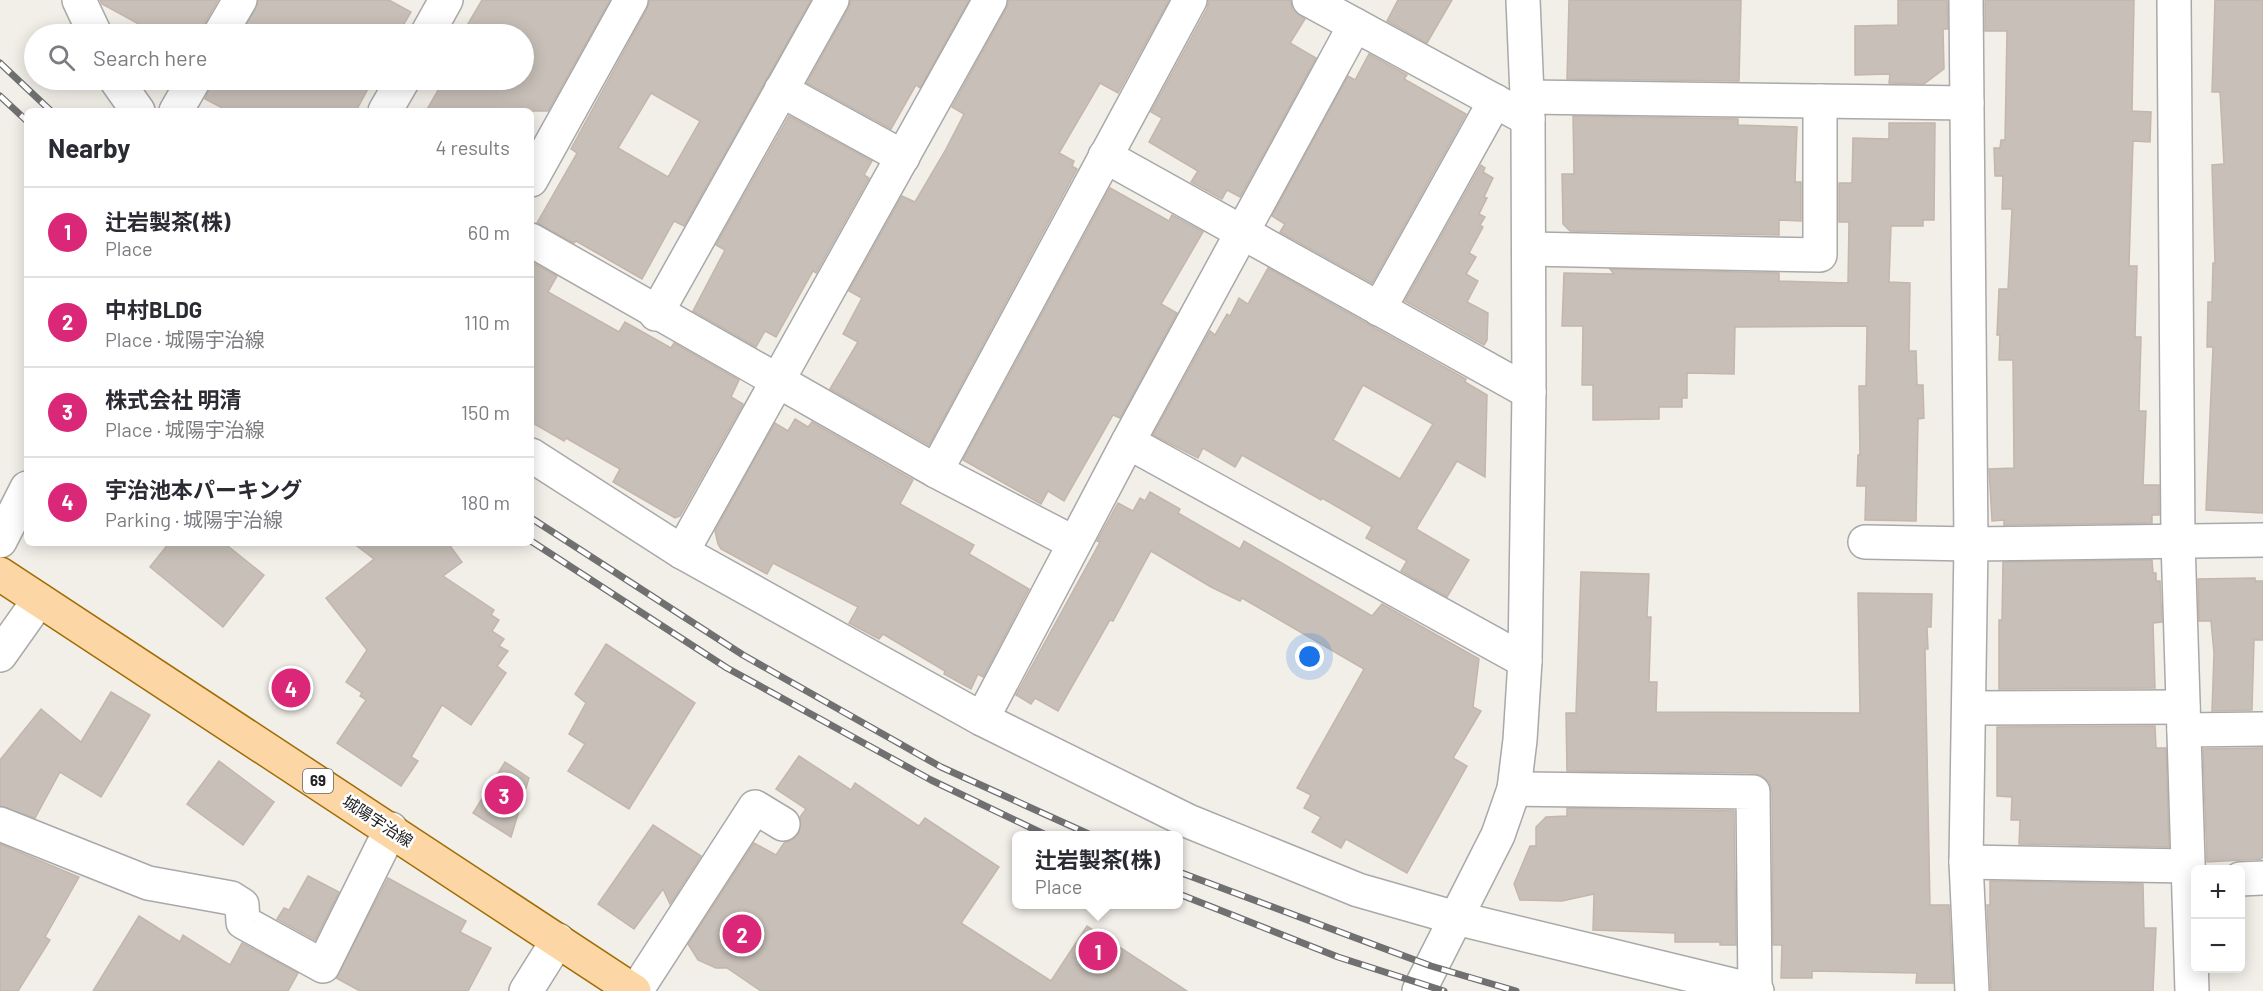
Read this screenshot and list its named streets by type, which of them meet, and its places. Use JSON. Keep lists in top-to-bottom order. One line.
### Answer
{"streets":{"main road":["69","城陽宇治線"]},"page":{"search":"Search here","heading":["Nearby","4 results"],"list":[{"mark":"1","name":"辻岩製茶(株)","note":"Place","value":"60 m"},{"mark":"2","name":"中村BLDG","note":"Place · 城陽宇治線","value":"110 m"},{"mark":"3","name":"株式会社 明清","note":"Place · 城陽宇治線","value":"150 m"},{"mark":"4","name":"宇治池本パーキング","note":"Parking · 城陽宇治線","value":"180 m"}],"pins":["4","3","2","1"],"popup":["辻岩製茶(株)","Place"],"map_buttons":["+","−"]}}
